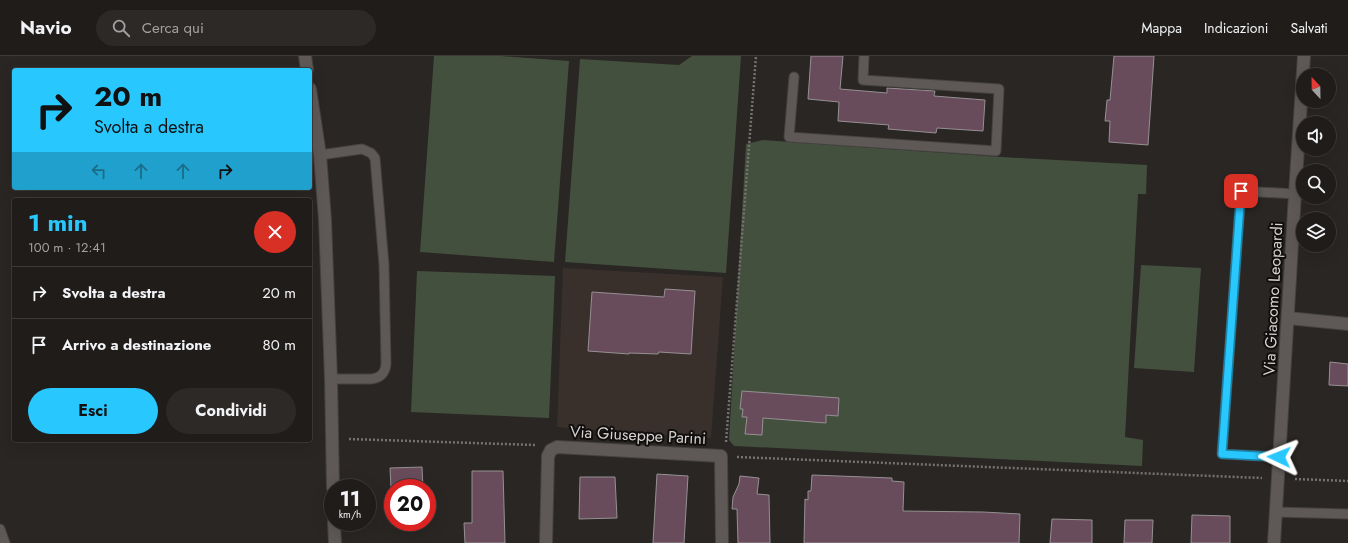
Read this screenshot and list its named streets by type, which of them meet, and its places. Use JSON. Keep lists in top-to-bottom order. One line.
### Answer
{"streets":{"street":["Via Giacomo Leopardi","Via Giuseppe Parini"]},"north":"top","page":{"header":"Navio","search":"Cerca qui","nav":["Mappa","Indicazioni","Salvati"],"turn":["20 m","Svolta a destra"],"heading":["1 min","100 m · 12:41"],"list":[{"name":"Svolta a destra","value":"20 m"},{"name":"Arrivo a destinazione","value":"80 m"}],"buttons":["Esci","Condividi"],"speed":"11 km/h","limit":"20"}}
